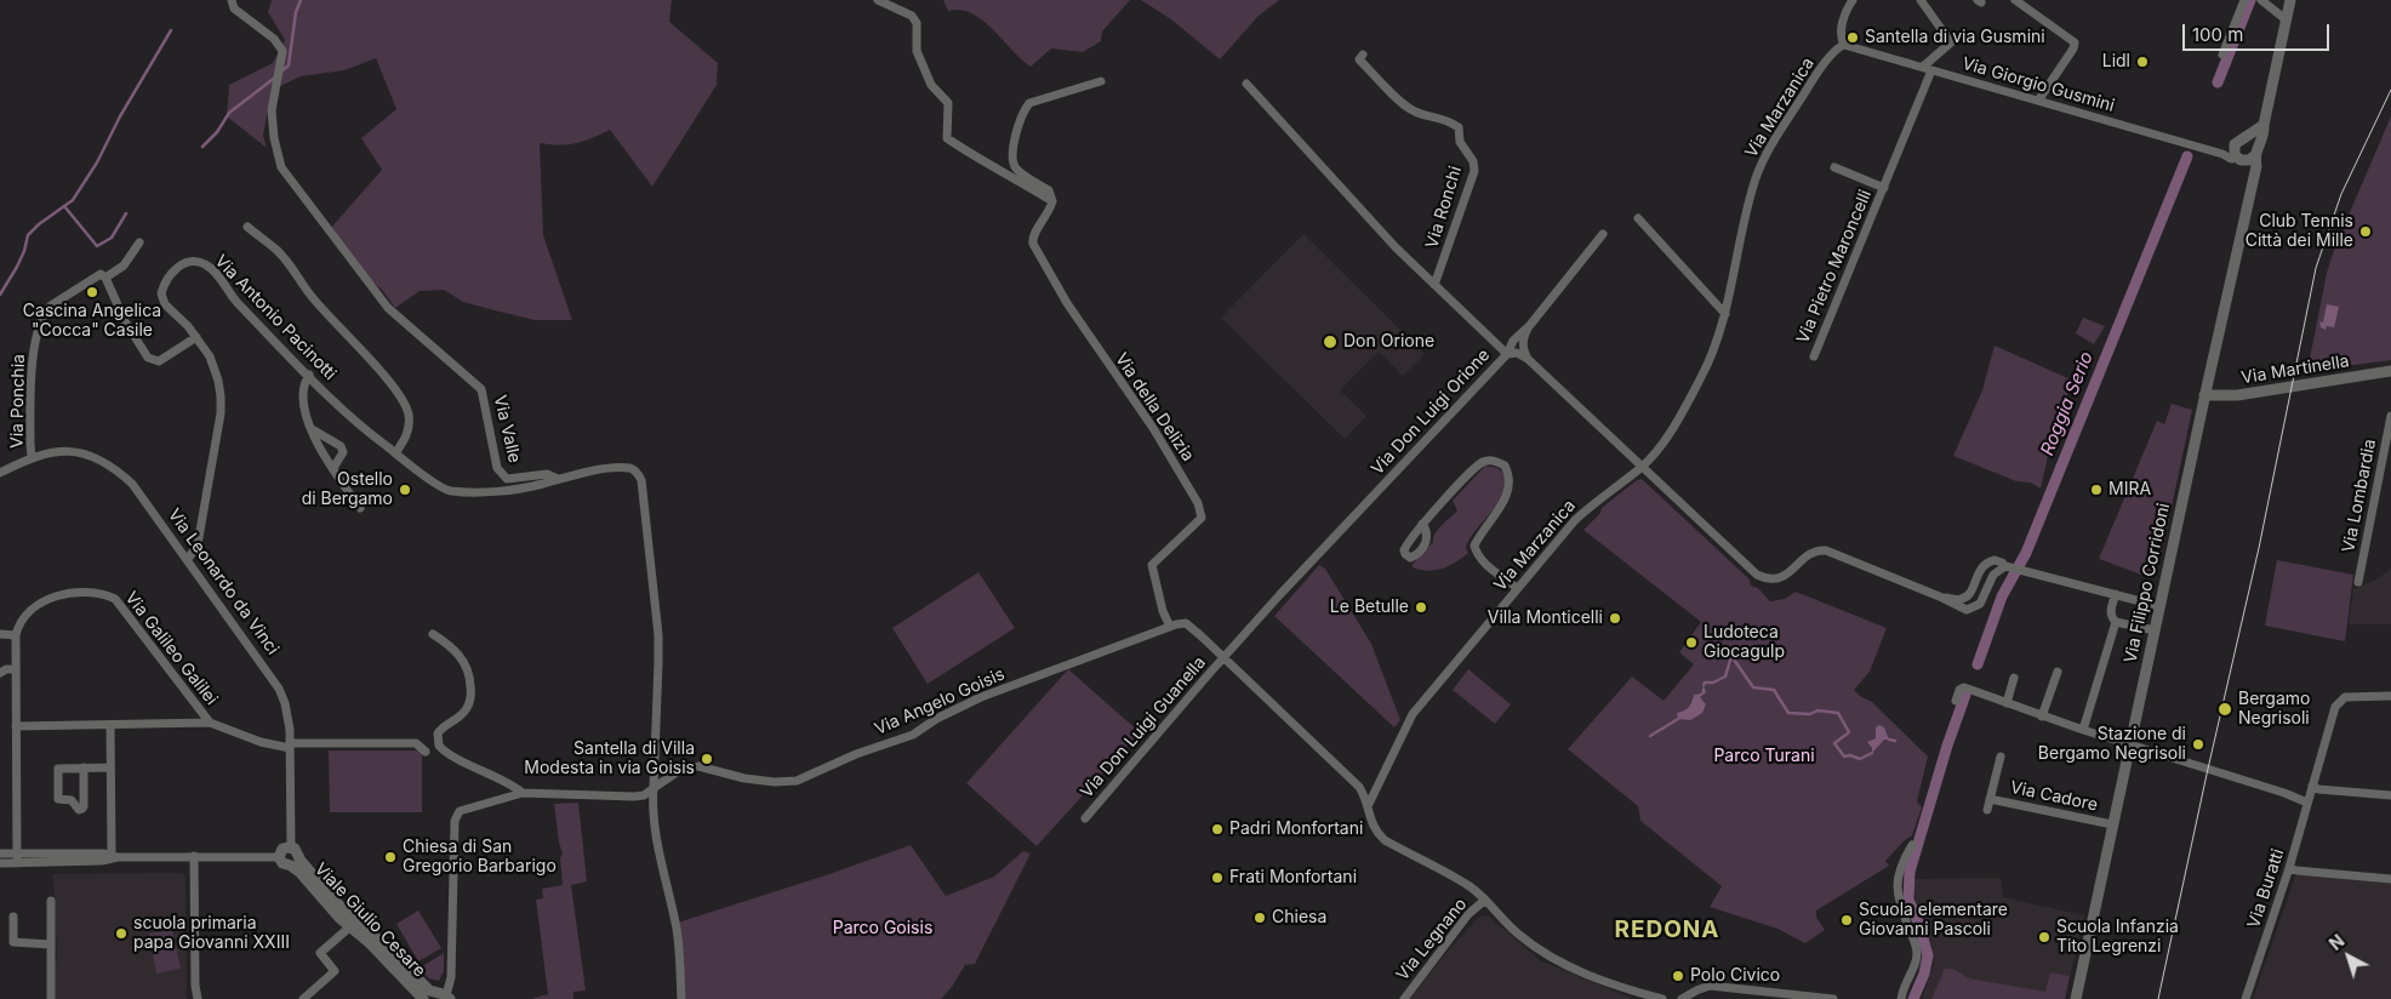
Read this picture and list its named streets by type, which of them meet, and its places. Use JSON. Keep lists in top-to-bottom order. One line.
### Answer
{"streets":{"street":["Via Giorgio Gusmini","Via Marzanica","Via Ronchi","Via Pietro Maroncelli","Via Antonio Pacinotti","Via Martinella","Via Ponchia","Via della Delizia","Via Don Luigi Orione","Via Valle","Via Lombardia","Via Leonardo da Vinci","Via Filippo Corridoni","Via Galileo Galilei","Via Angelo Goisis","Via Don Luigi Guanella","Via Cadore","Via Buratti","Viale Giulio Cesare","Via Legnano"]},"crossings":[["Via Giorgio Gusmini","Via Marzanica"],["Via Giorgio Gusmini","Via Pietro Maroncelli"],["Via Giorgio Gusmini","Via Filippo Corridoni"],["Via Marzanica","Via Angelo Goisis"],["Via Ronchi","Via Don Luigi Orione"],["Via Antonio Pacinotti","Via Valle"],["Via Antonio Pacinotti","Via Leonardo da Vinci"],["Via Martinella","Via Filippo Corridoni"],["Via Ponchia","Via Leonardo da Vinci"],["Via della Delizia","Via Angelo Goisis"],["Via Don Luigi Orione","Via Angelo Goisis"],["Via Don Luigi Orione","Via Don Luigi Guanella"],["Via Valle","Via Angelo Goisis"],["Via Leonardo da Vinci","Via Galileo Galilei"],["Via Leonardo da Vinci","Viale Giulio Cesare"],["Via Filippo Corridoni","Via Cadore"],["Via Angelo Goisis","Via Don Luigi Guanella"],["Via Angelo Goisis","Via Legnano"]],"districts":["REDONA"],"water":["Roggia Serio"],"parks":["Parco Turani","Parco Goisis"],"places":["Santella di via Gusmini","Lidl","Club Tennis Città dei Mille","Cascina Angelica \"Cocca\" Casile","Don Orione","Ostello di Bergamo","MIRA","Le Betulle","Villa Monticelli","Ludoteca Giocagulp","Bergamo Negrisoli","Stazione di Bergamo Negrisoli","Santella di Villa Modesta in via Goisis","Padri Monfortani","Chiesa di San Gregorio Barbarigo","Frati Monfortani","Chiesa","Scuola elementare Giovanni Pascoli","scuola primaria papa Giovanni XXIII","Scuola Infanzia Tito Legrenzi","Polo Civico"],"scale_bar":"100 m","north":"top left"}
